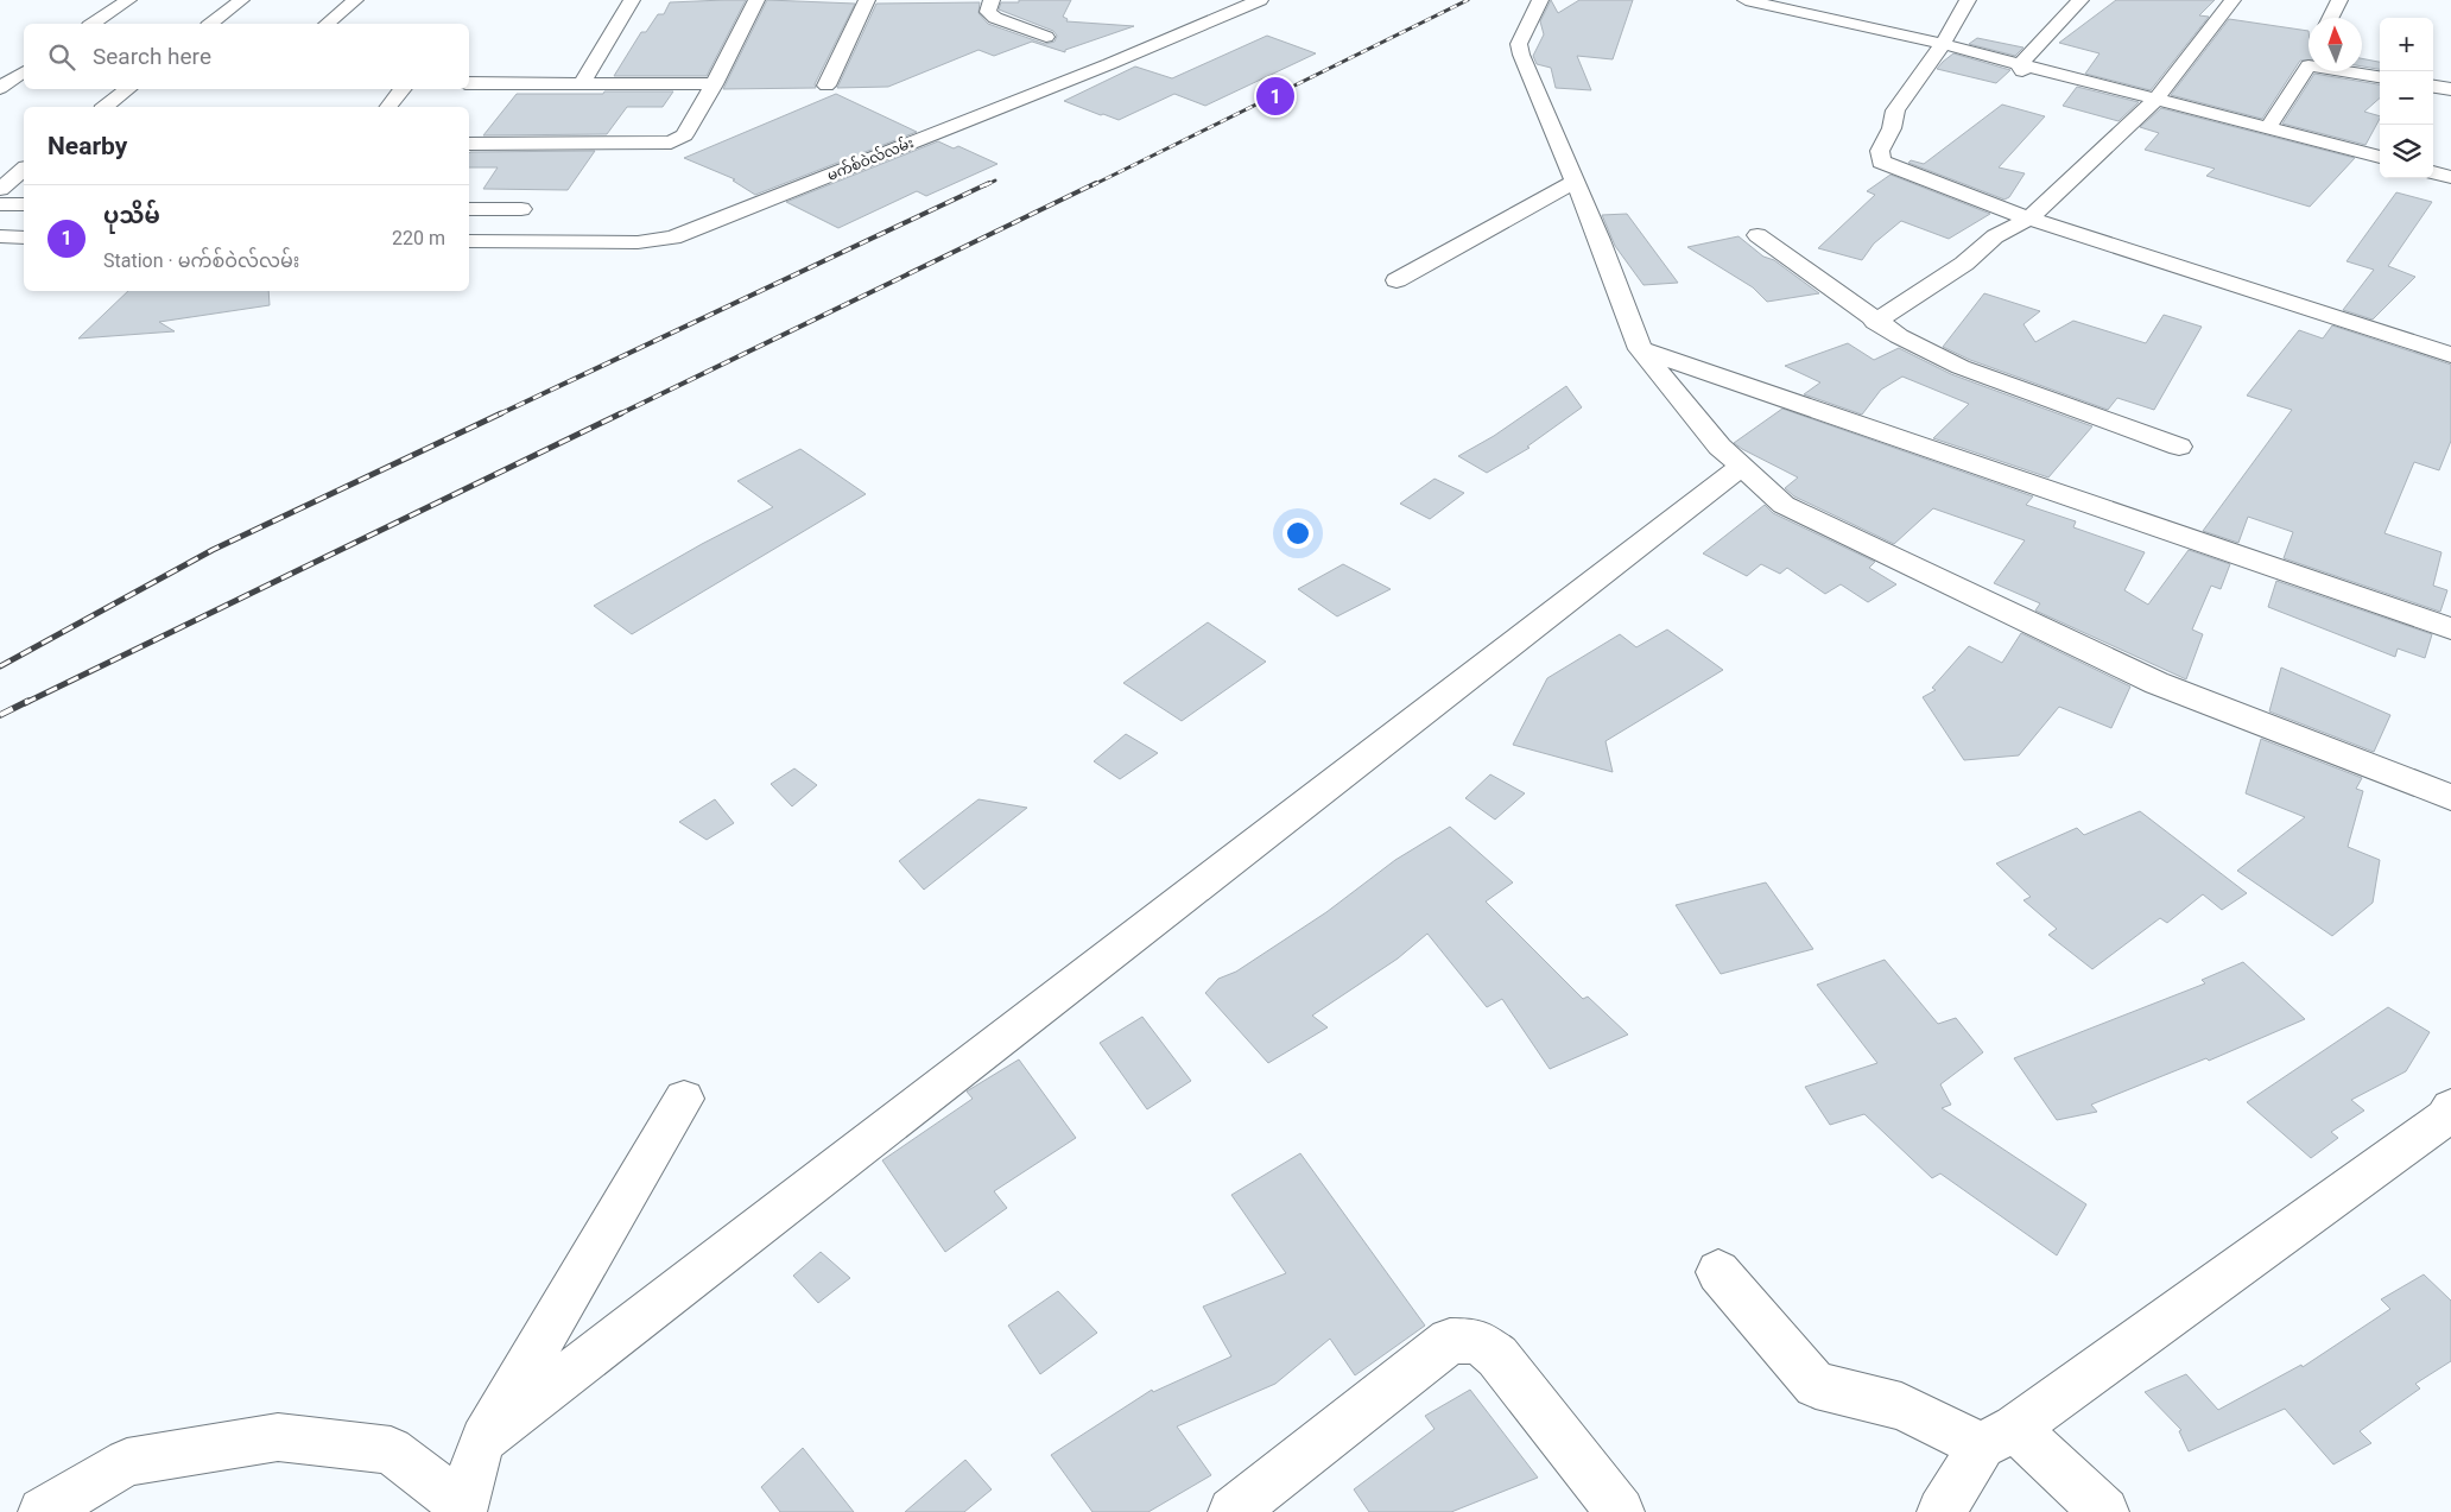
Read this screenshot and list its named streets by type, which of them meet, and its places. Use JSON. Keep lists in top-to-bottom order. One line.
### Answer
{"streets":{"street":["မက်စ်ဝဲလ်လမ်း"]},"north":"top","page":{"map_buttons":["+","−"],"search":"Search here","pins":"1","heading":"Nearby","list":[{"mark":"1","name":"ပုသိမ်","note":"Station · မက်စ်ဝဲလ်လမ်း","value":"220 m"}]}}
